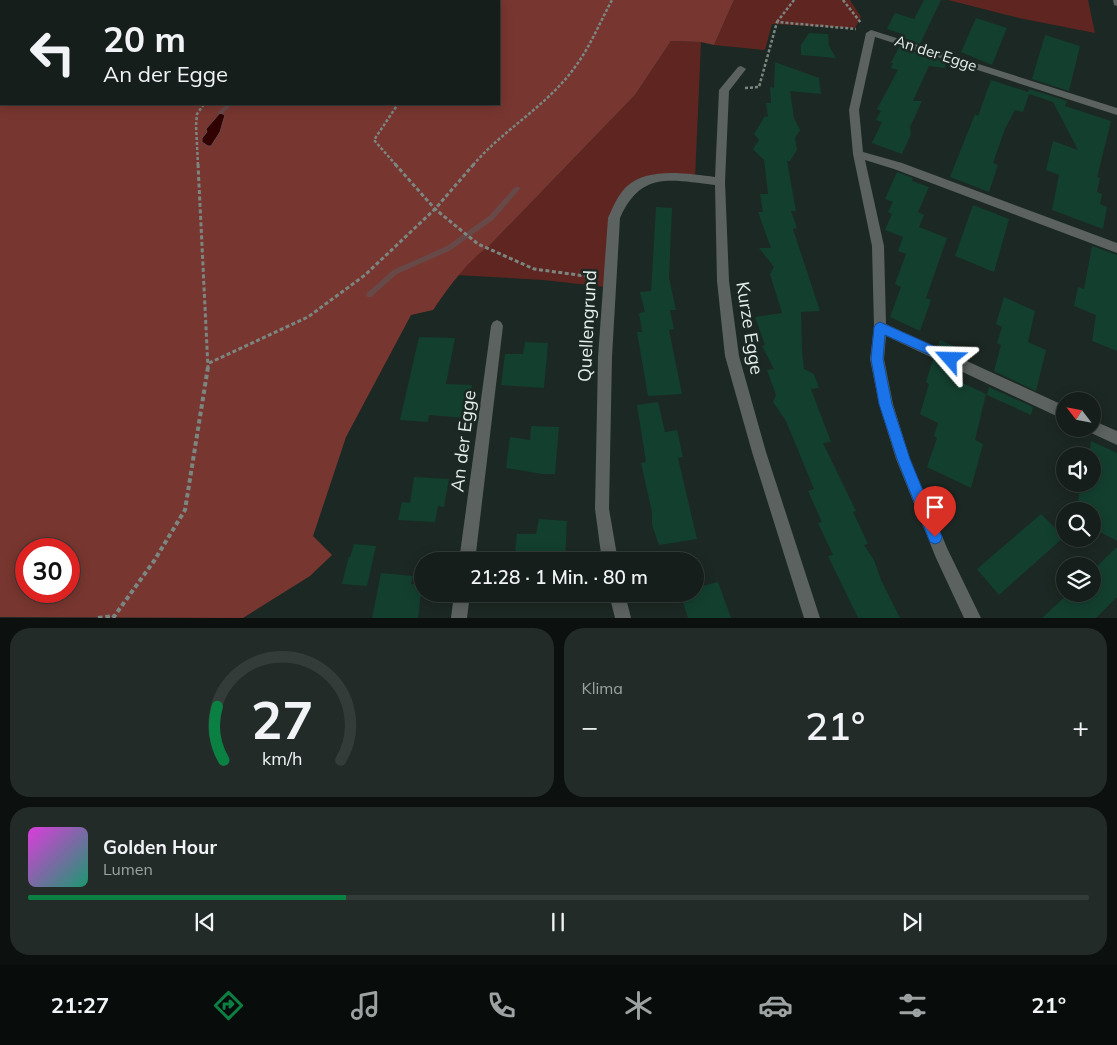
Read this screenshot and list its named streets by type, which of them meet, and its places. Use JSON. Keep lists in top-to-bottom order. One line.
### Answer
{"streets":{"street":["An der Egge","Quellengrund","Kurze Egge"]},"crossings":[["Quellengrund","Kurze Egge"]],"north":"top left","page":{"turn":["20 m","An der Egge"],"limit":"30","trip":"21:28 · 1 Min. · 80 m","tile":"Klima","heat":["−","21°","+"],"song":["Golden Hour","Lumen"],"tabs":["21:27","21°"],"gauge":["27","km/h"]}}
